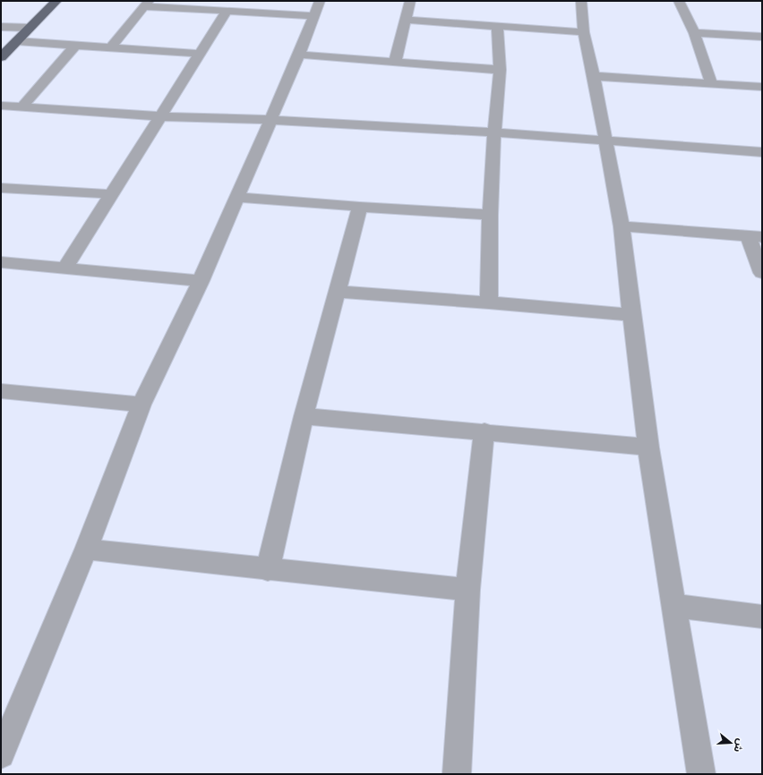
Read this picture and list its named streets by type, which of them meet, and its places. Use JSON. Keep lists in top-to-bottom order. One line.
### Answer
{"north":"right"}
